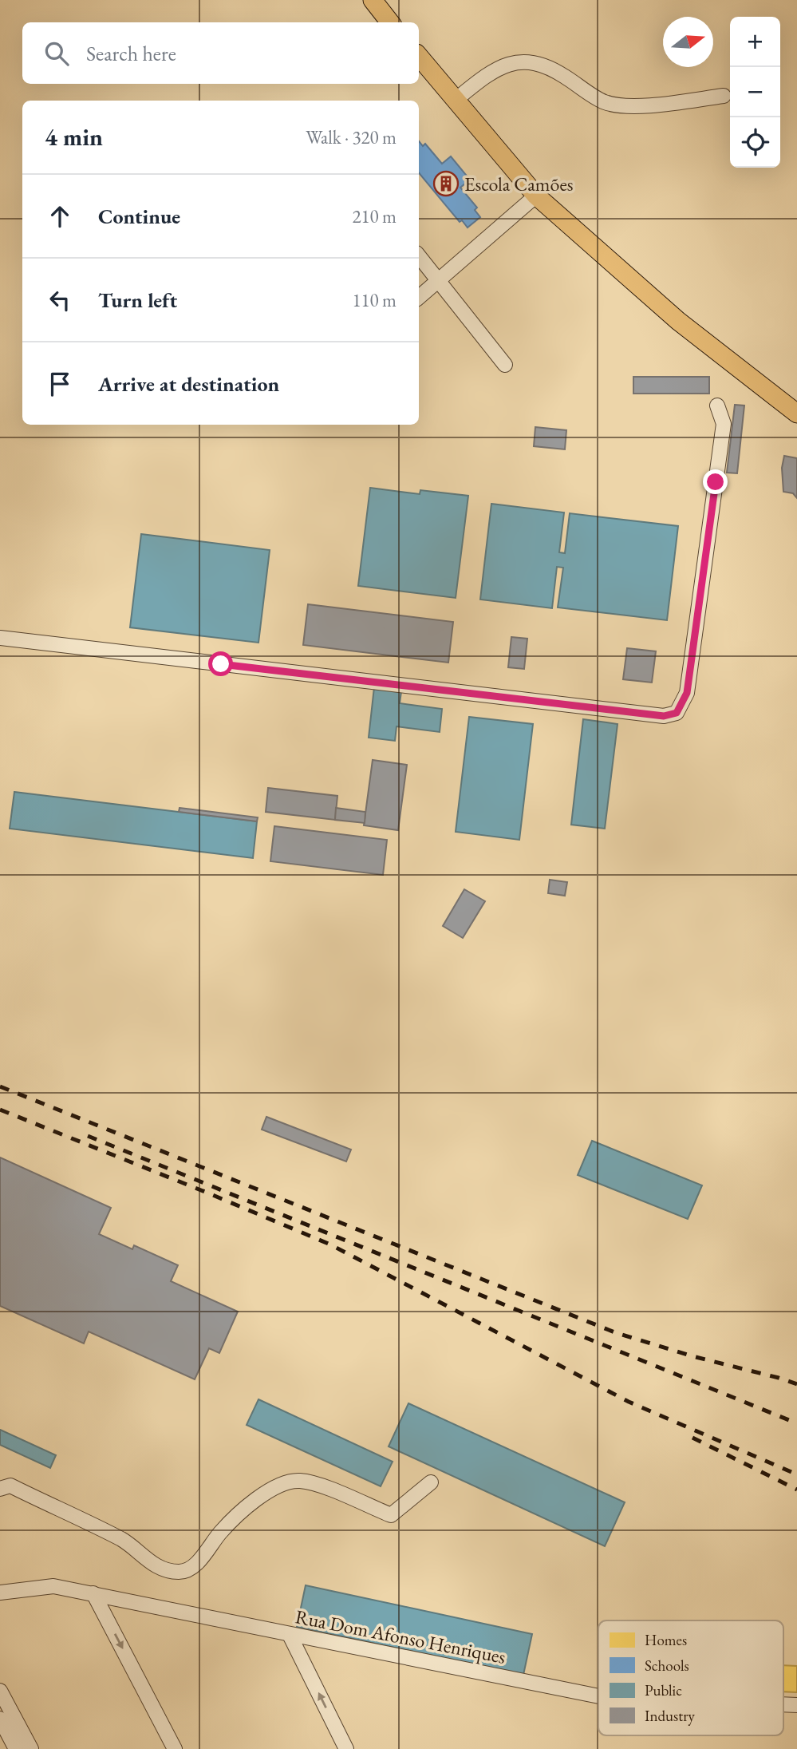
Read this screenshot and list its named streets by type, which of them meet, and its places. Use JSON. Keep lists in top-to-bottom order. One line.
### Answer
{"streets":{"street":["Rua Dom Afonso Henriques"]},"places":{"building":["Escola Camões"]},"legend":["Homes","Schools","Public","Industry"],"north":"right","page":{"map_buttons":["+","−"],"search":"Search here","heading":["4 min","Walk · 320 m"],"list":[["Continue","210 m"],["Turn left","110 m"],"Arrive at destination"]}}
